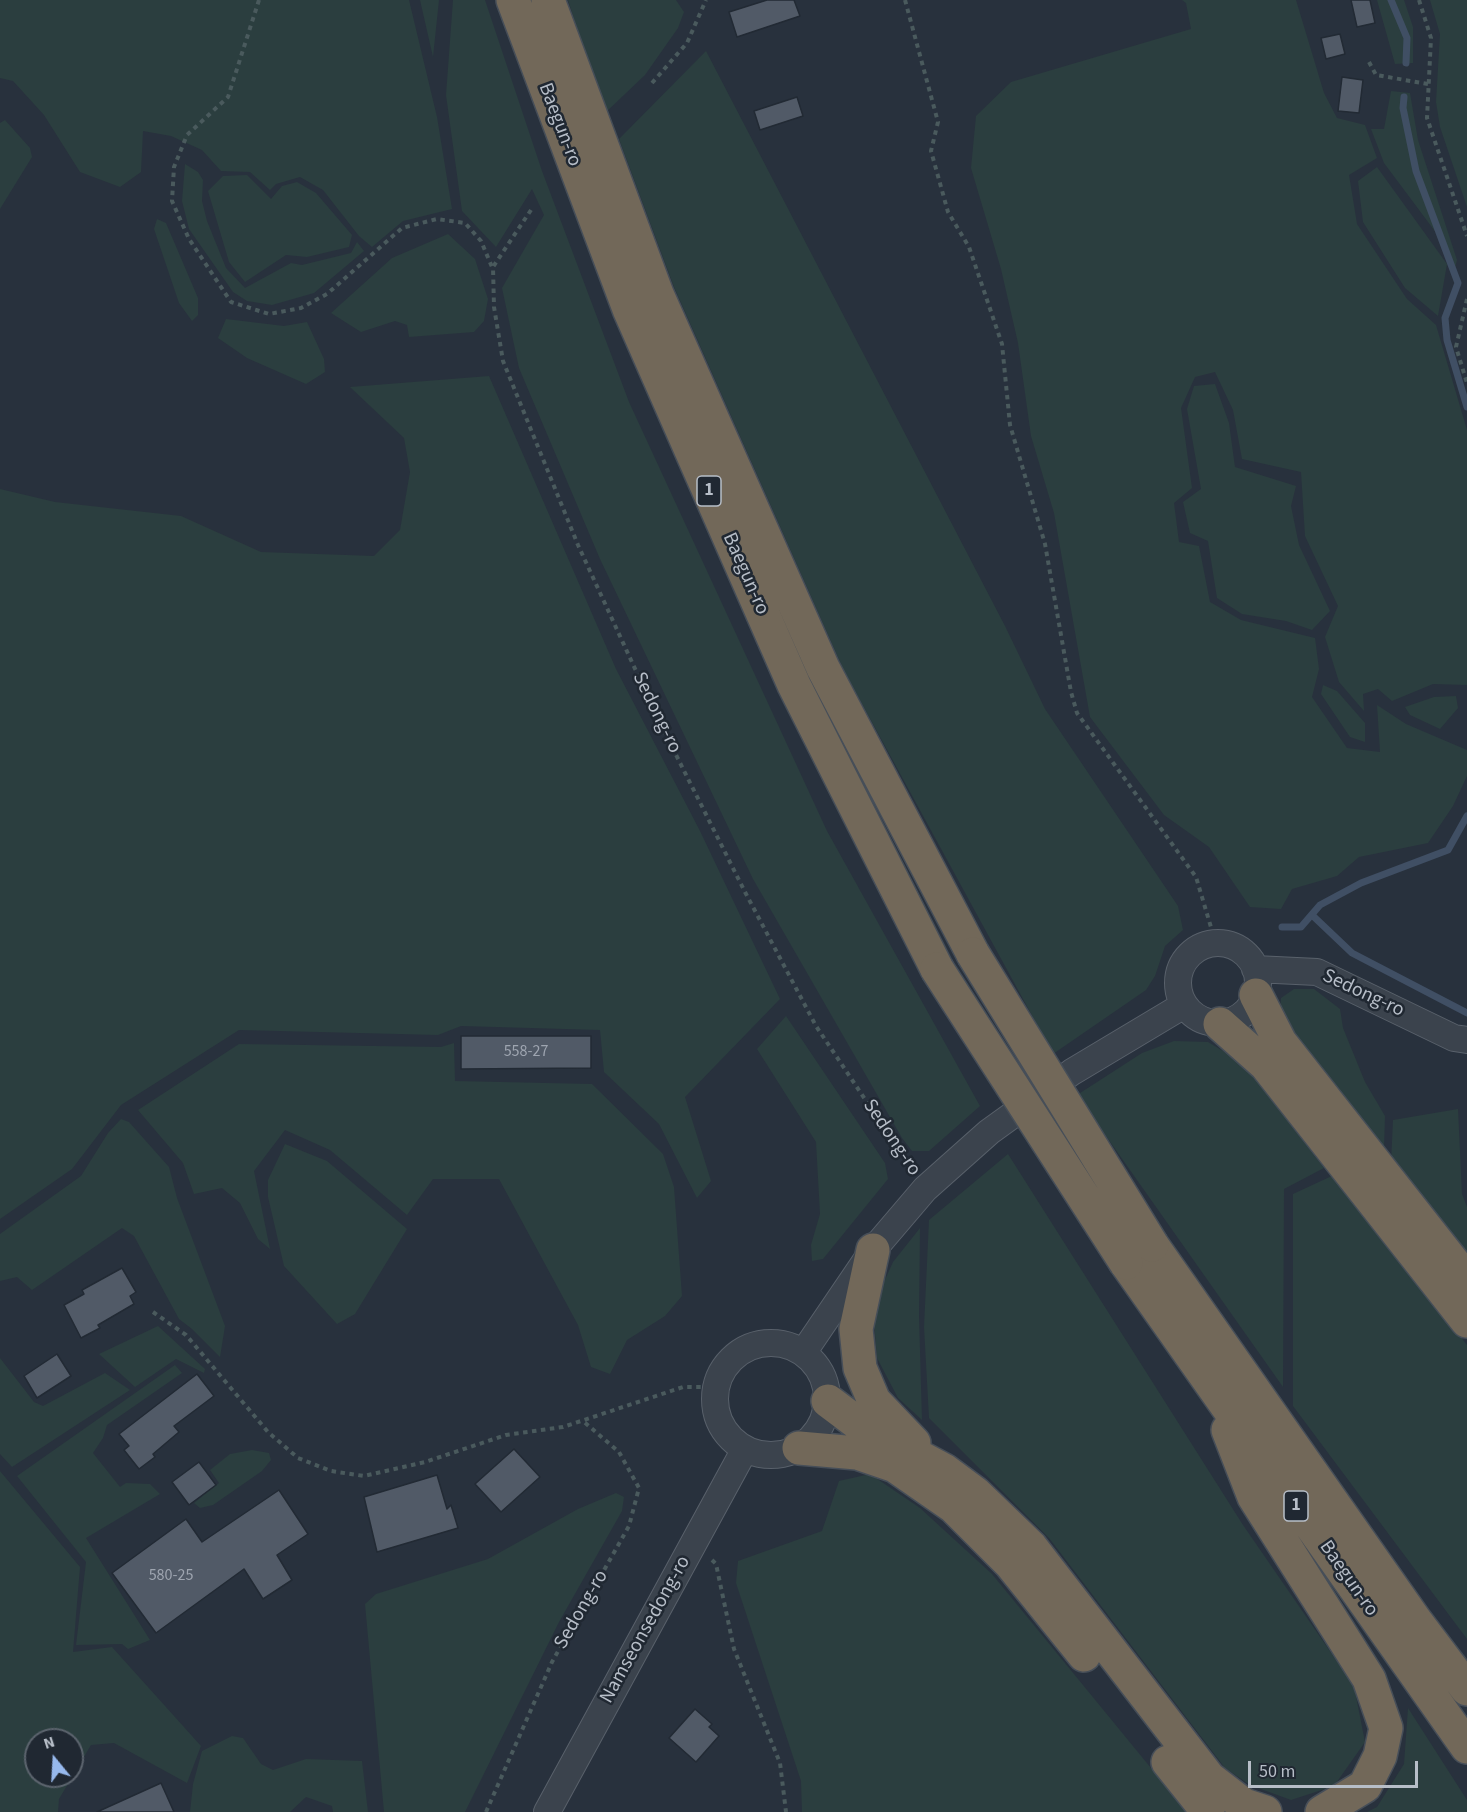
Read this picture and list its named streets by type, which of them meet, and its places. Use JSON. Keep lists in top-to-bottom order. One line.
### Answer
{"streets":{"highway":["Baegun-ro","1"],"street":["Sedong-ro","Namseonsedong-ro"]},"house_numbers":["558-27","580-25"],"scale_bar":"50 m","north":"top"}
